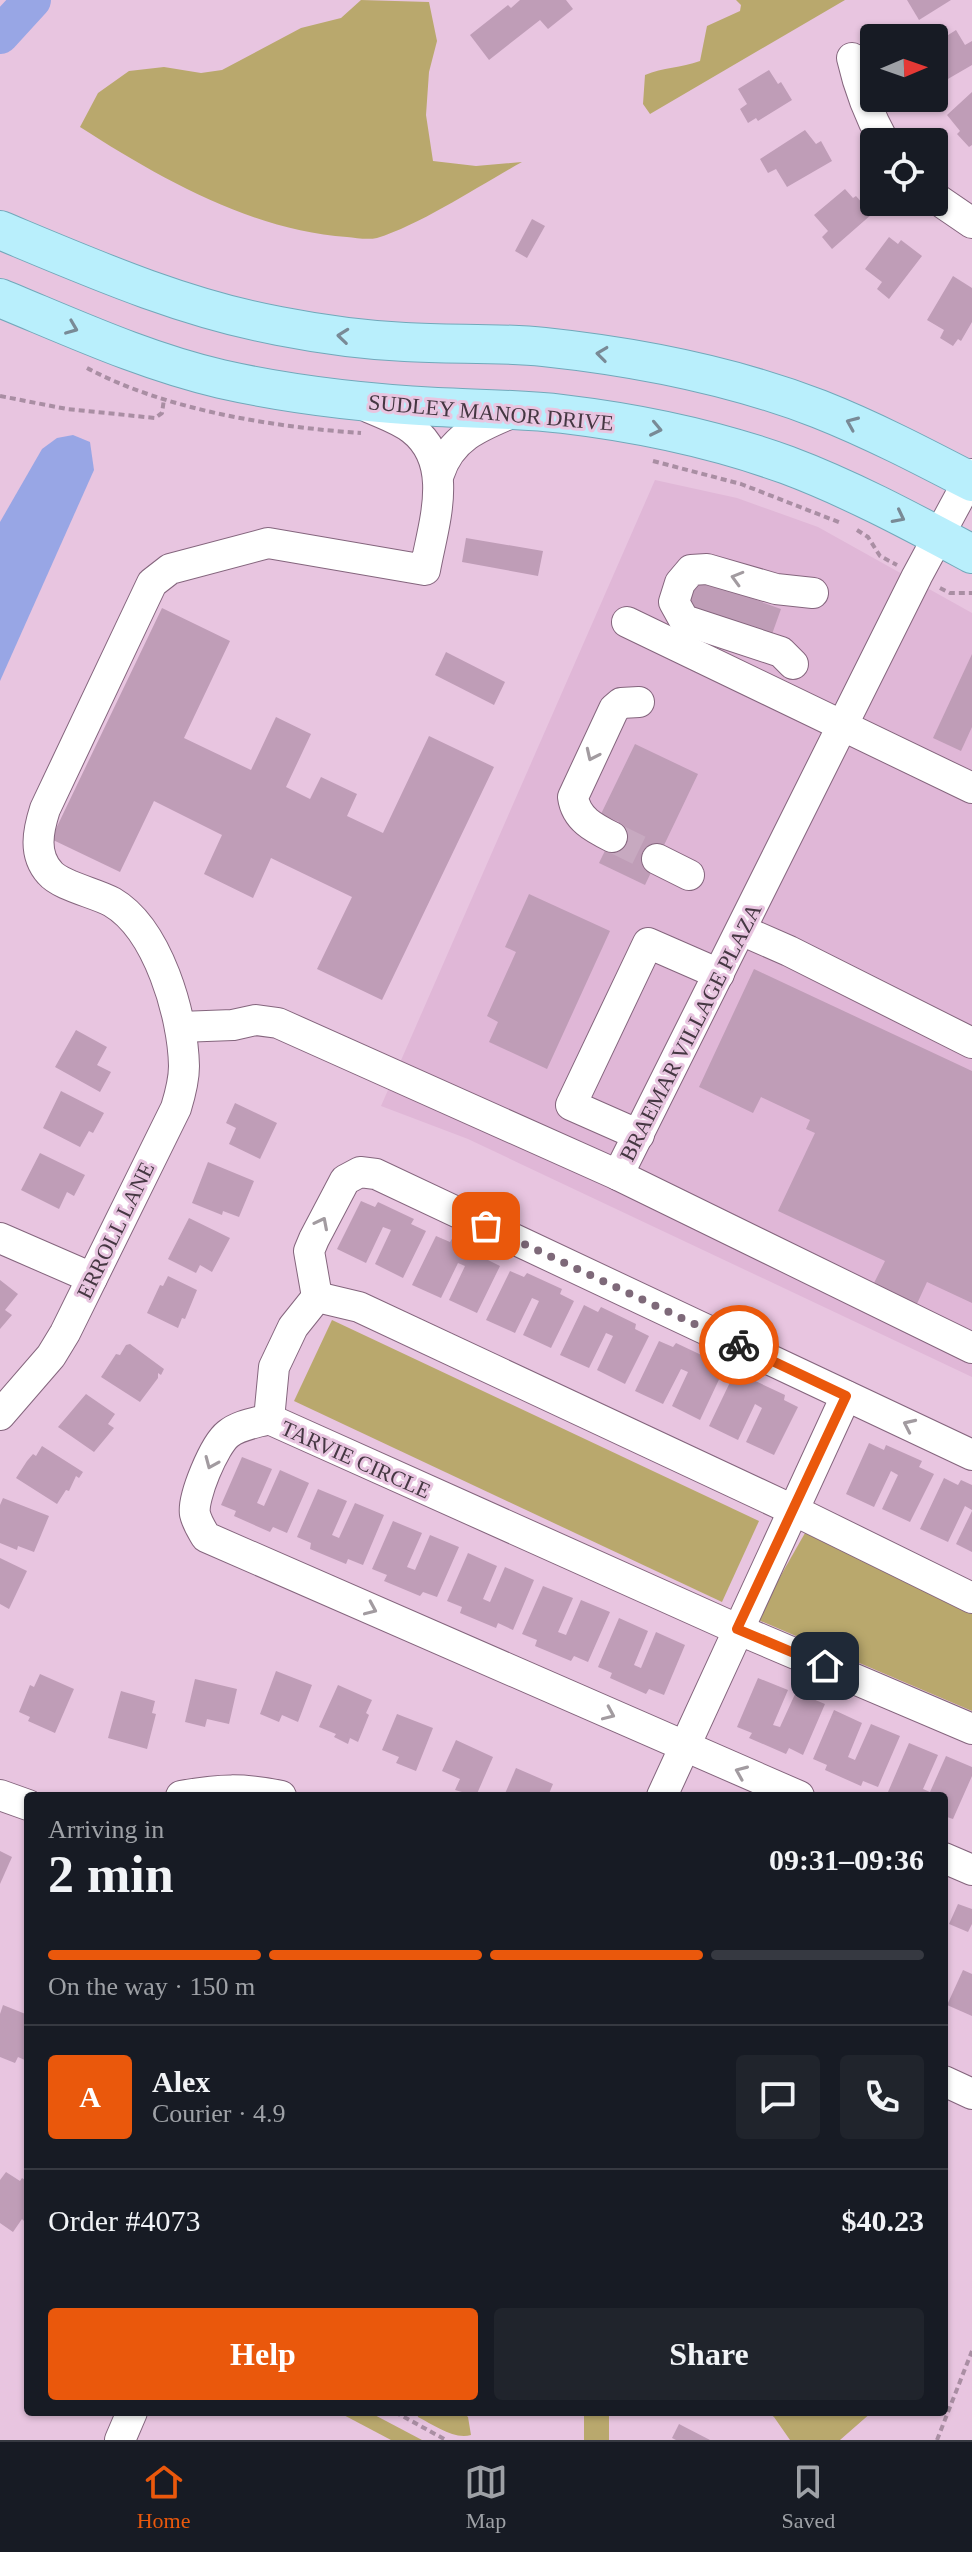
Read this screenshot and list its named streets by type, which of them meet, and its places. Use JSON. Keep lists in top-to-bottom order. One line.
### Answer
{"streets":{"main road":["SUDLEY MANOR DRIVE"],"street":["BRAEMAR VILLAGE PLAZA","ERROLL LANE","TARVIE CIRCLE"]},"crossings":[["SUDLEY MANOR DRIVE","BRAEMAR VILLAGE PLAZA"]],"north":"right","page":{"heading":["2 min","Arriving in","09:31–09:36"],"panel":["Alex","Courier · 4.9","Order #4073","$40.23"],"bar":"On the way · 150 m","round":"A","buttons":["Help","Share"],"tabs":["Home","Map","Saved"]}}
